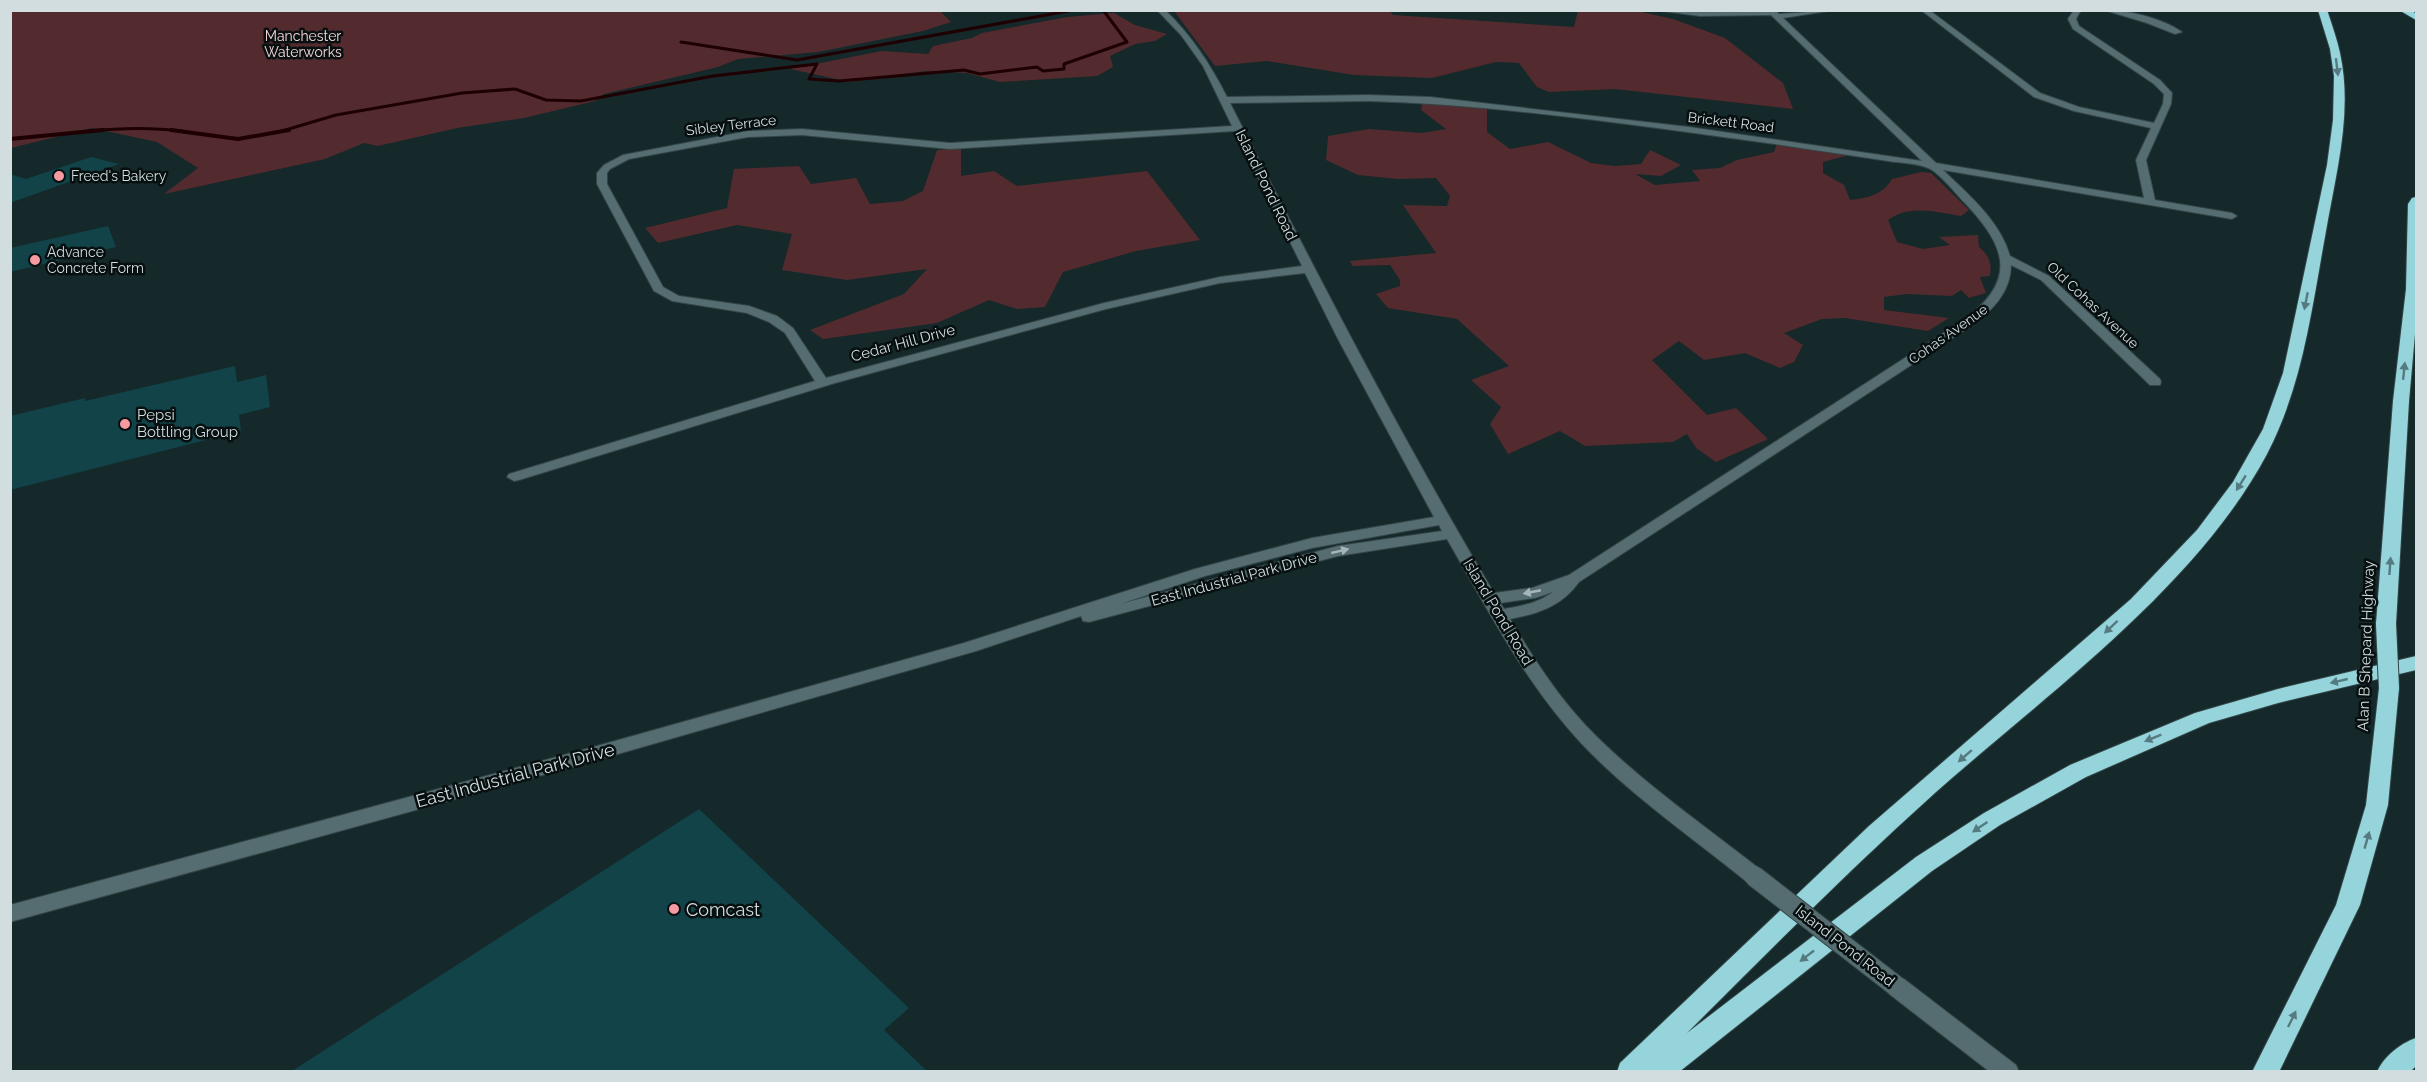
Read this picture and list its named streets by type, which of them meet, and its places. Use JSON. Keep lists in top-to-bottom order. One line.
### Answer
{"streets":{"highway":["Alan B Shepard Highway"],"street":["Brickett Road","Sibley Terrace","Island Pond Road","Old Cohas Avenue","Cohas Avenue","Cedar Hill Drive","East Industrial Park Drive"]},"crossings":[["Brickett Road","Island Pond Road"],["Sibley Terrace","Island Pond Road"],["Sibley Terrace","Cedar Hill Drive"],["Island Pond Road","Cohas Avenue"],["Island Pond Road","Cedar Hill Drive"],["Island Pond Road","East Industrial Park Drive"],["Old Cohas Avenue","Cohas Avenue"]],"one_way":["Alan B Shepard Highway"],"parks":["Manchester Waterworks"],"places":["Freed's Bakery","Advance Concrete Form","Pepsi Bottling Group","Comcast"]}
